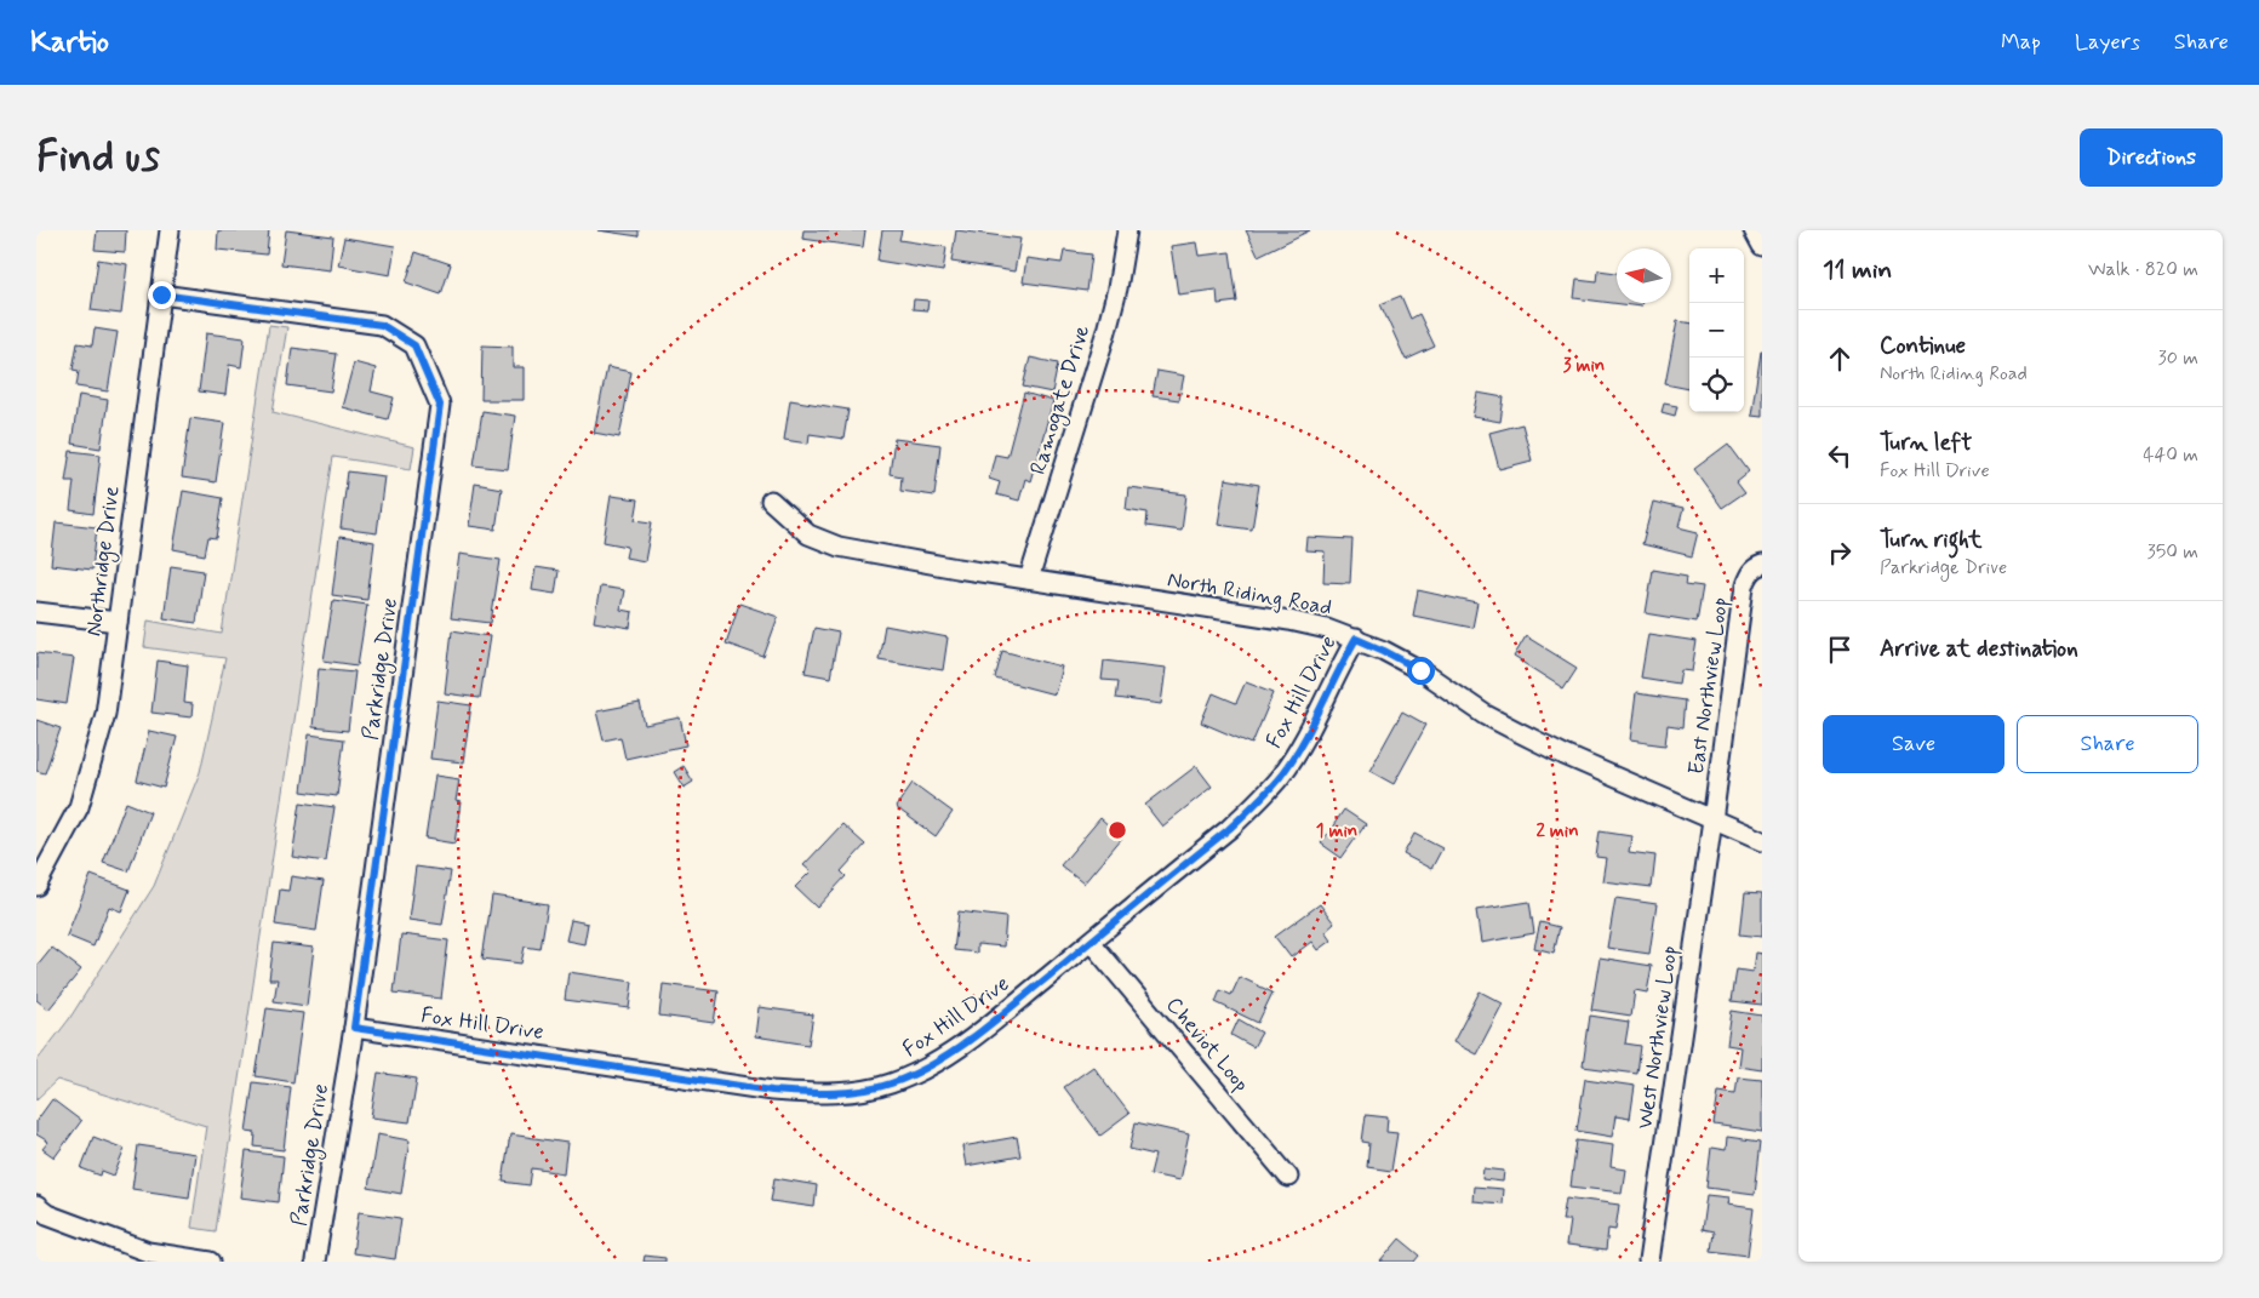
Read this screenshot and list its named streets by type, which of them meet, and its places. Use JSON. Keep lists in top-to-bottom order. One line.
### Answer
{"streets":{"street":["Ramogate Drive","Northridge Drive","North Riding Road","Parkridge Drive","East Northview Loop","Fox Hill Drive","West Northview Loop","Cheviot Loop"]},"crossings":[["Ramogate Drive","North Riding Road"],["Northridge Drive","Parkridge Drive"],["North Riding Road","East Northview Loop"],["North Riding Road","Fox Hill Drive"],["North Riding Road","West Northview Loop"],["Parkridge Drive","Fox Hill Drive"],["East Northview Loop","West Northview Loop"],["Fox Hill Drive","Cheviot Loop"]],"north":"left","page":{"header":"Kartio","nav":["Map","Layers","Share"],"buttons":["Directions",["Save","Share"]],"title":"Find us","heading":["11 min","Walk · 820 m"],"map_buttons":["+","−"],"list":[["Continue","North Riding Road","30 m"],["Turn left","Fox Hill Drive","440 m"],["Turn right","Parkridge Drive","350 m"],"Arrive at destination"]},"rings":["3 min","1 min","2 min"]}
